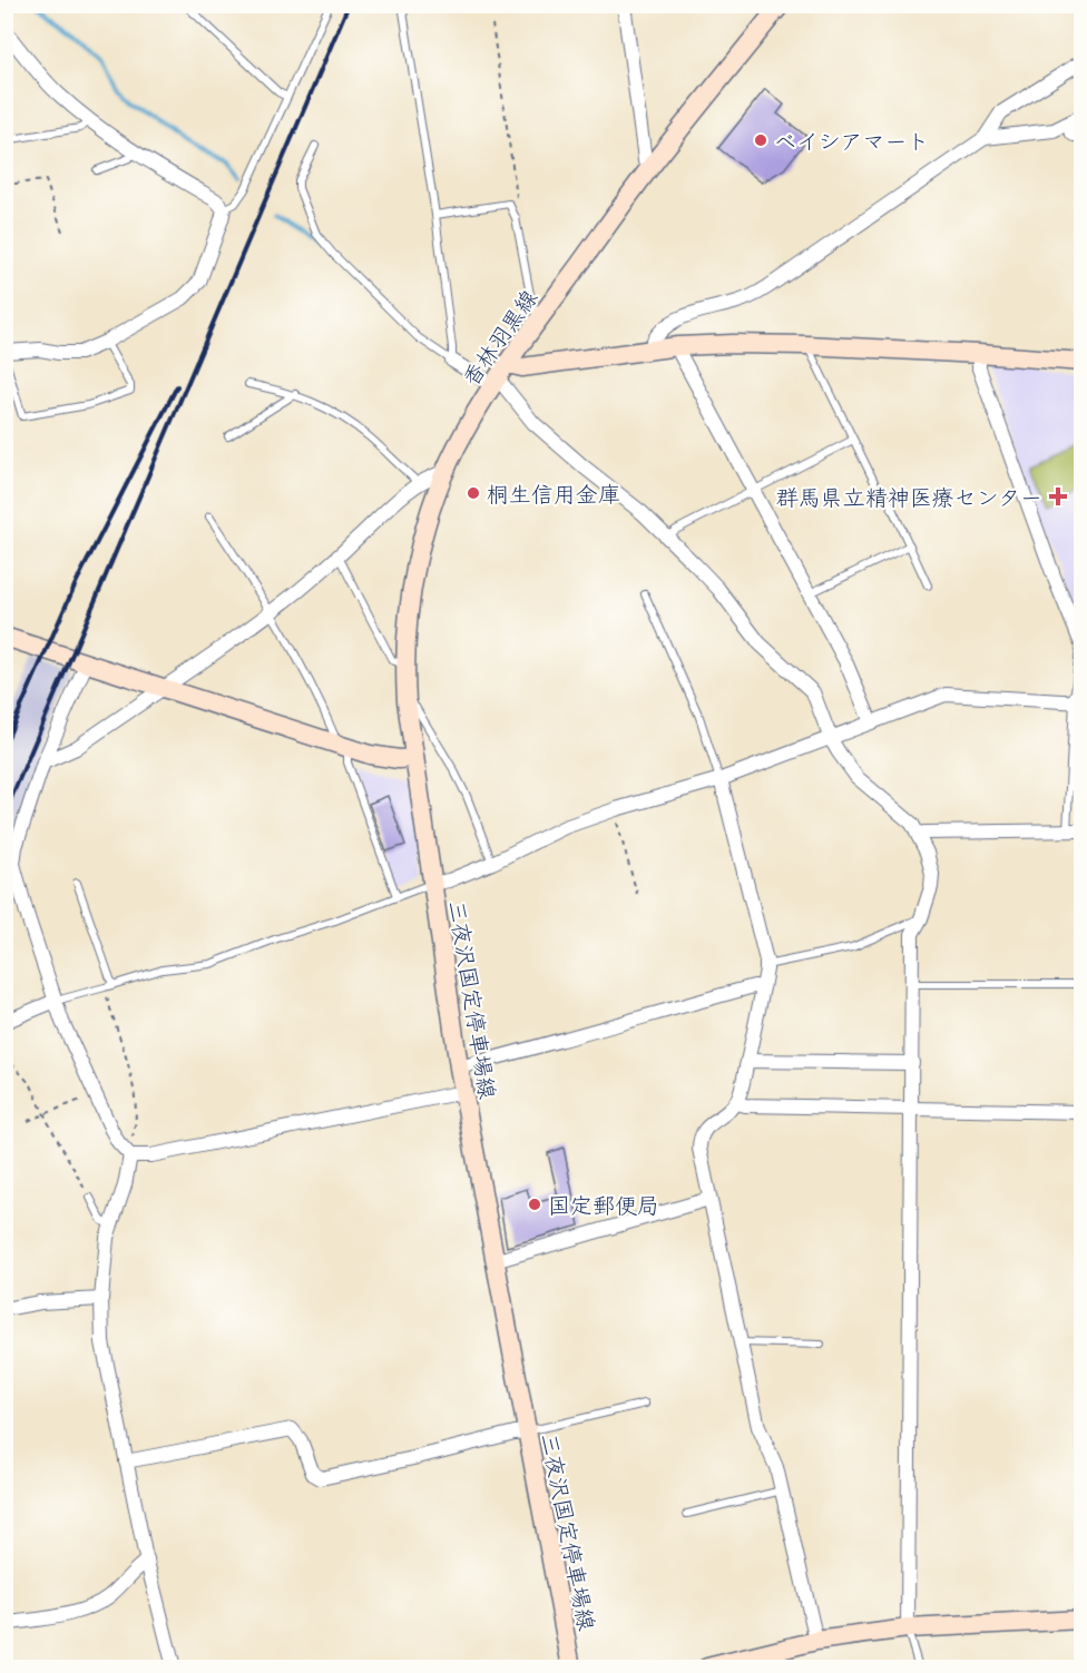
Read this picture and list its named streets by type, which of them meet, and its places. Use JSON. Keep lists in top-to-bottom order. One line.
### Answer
{"streets":{"main road":["香林羽黒線","三夜沢国定停車場線"]},"crossings":[["香林羽黒線","三夜沢国定停車場線"]],"places":{"other":["ベイシアマート","桐生信用金庫","国定郵便局"],"health":["群馬県立精神医療センター"]}}
